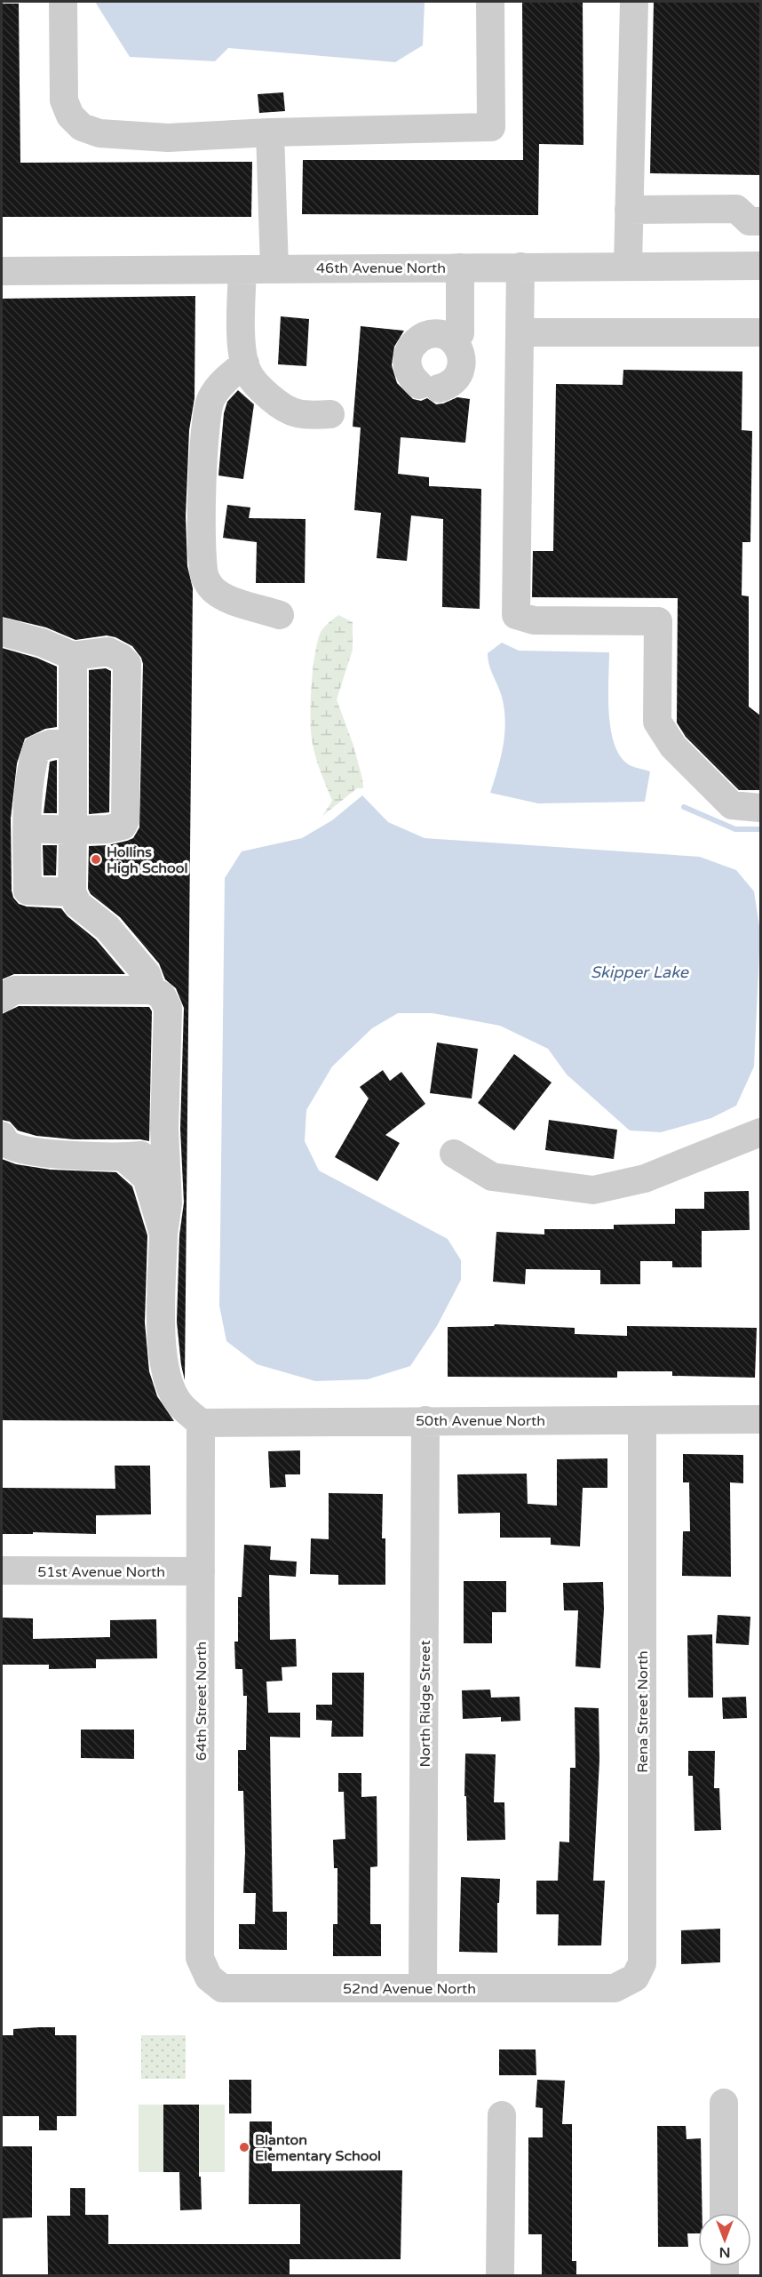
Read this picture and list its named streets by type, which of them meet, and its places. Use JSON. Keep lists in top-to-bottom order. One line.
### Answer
{"streets":{"street":["46th Avenue North","50th Avenue North","51st Avenue North","64th Street North","North Ridge Street","Rena Street North","52nd Avenue North"]},"crossings":[["50th Avenue North","64th Street North"],["50th Avenue North","North Ridge Street"],["50th Avenue North","Rena Street North"],["51st Avenue North","64th Street North"],["64th Street North","52nd Avenue North"],["North Ridge Street","52nd Avenue North"],["Rena Street North","52nd Avenue North"]],"water":["Skipper Lake"],"places":["Hollins High School","Blanton Elementary School"],"north":"bottom"}
